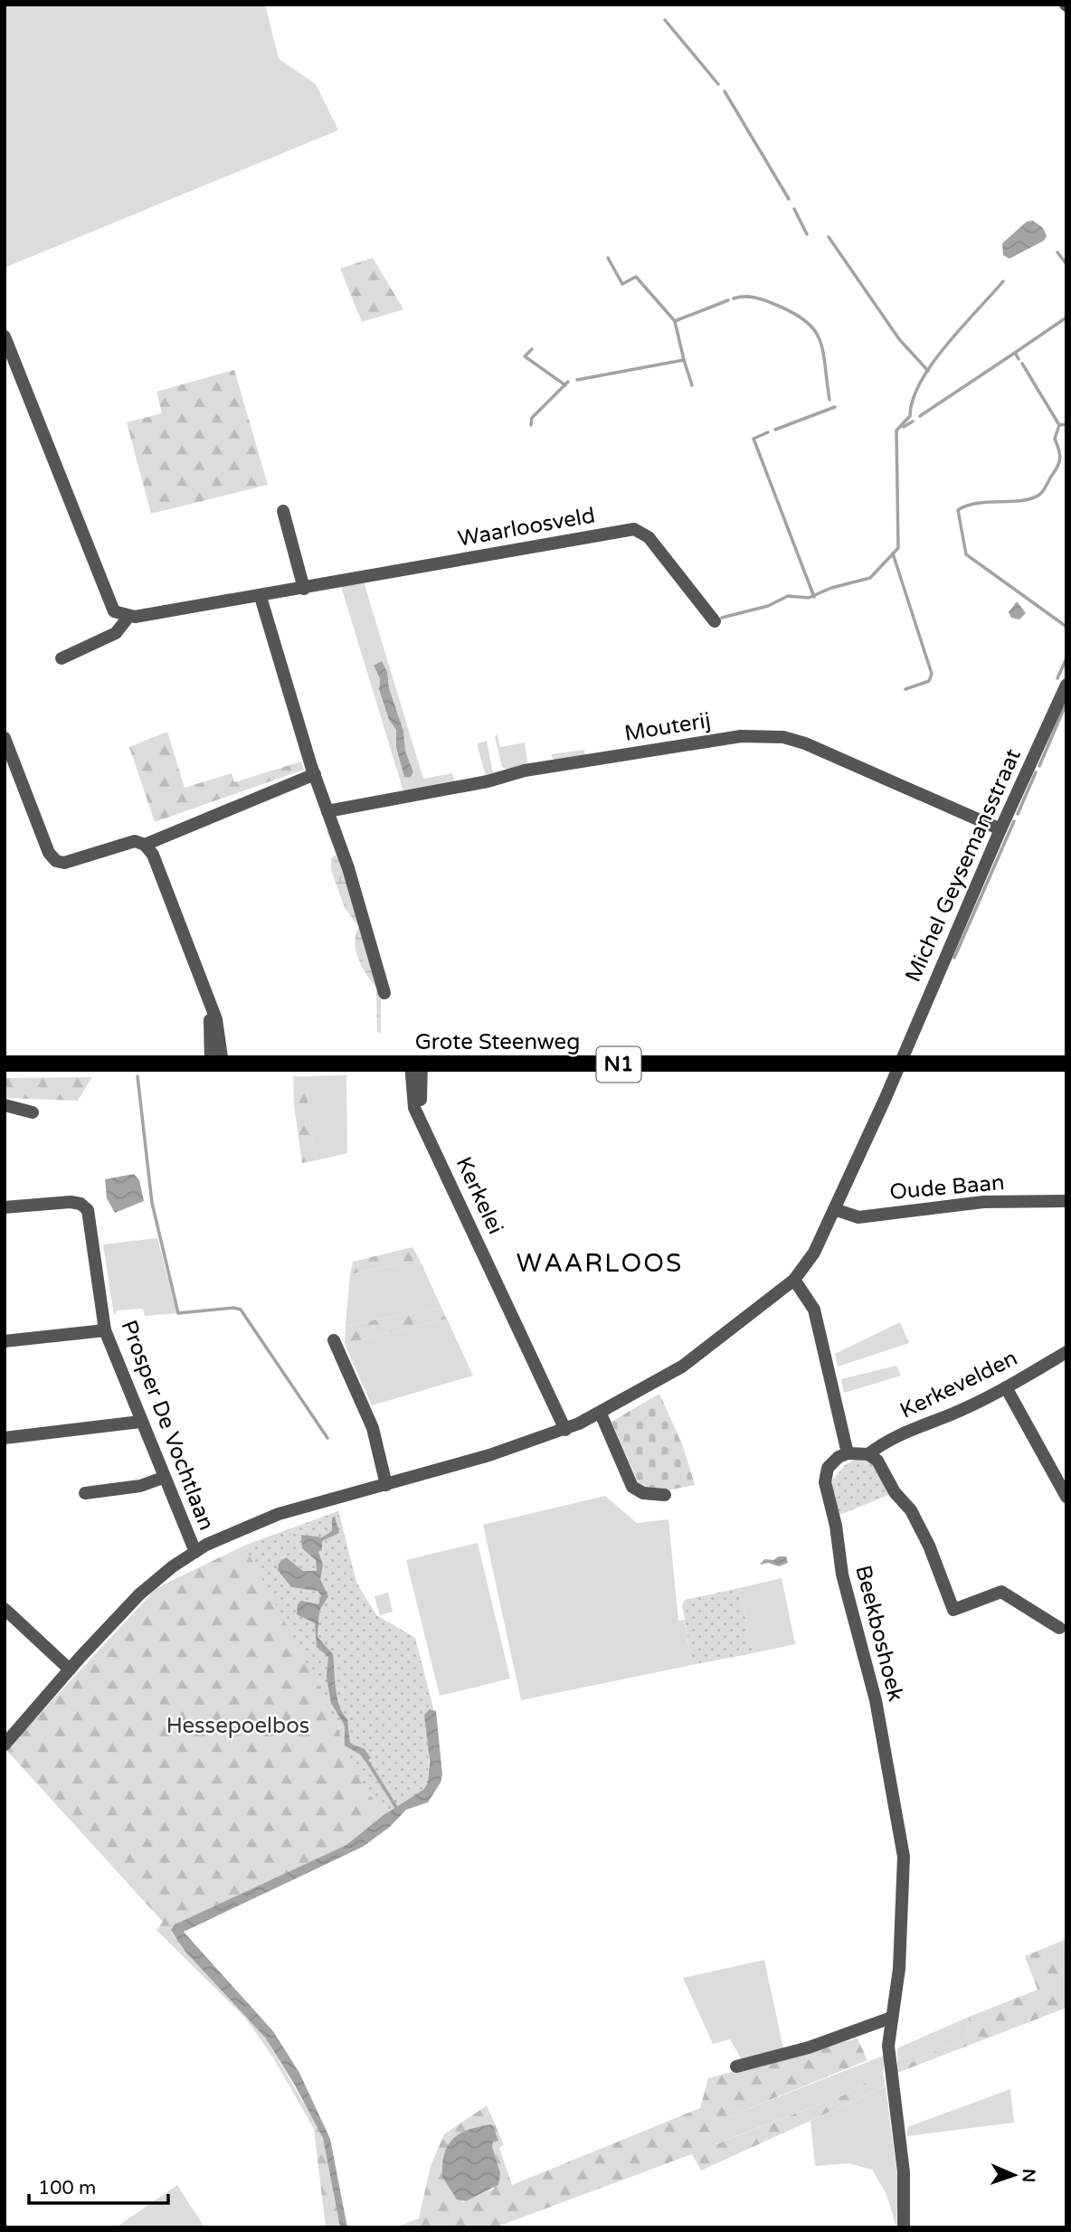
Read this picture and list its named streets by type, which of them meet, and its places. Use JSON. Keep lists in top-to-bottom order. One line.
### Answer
{"streets":{"main road":["Grote Steenweg","N1"],"street":["Waarloosveld","Mouterij","Michel Geysemansstraat","Oude Baan","Kerkelei","Kerkevelden","Prosper De Vochtlaan","Beekboshoek"]},"crossings":[["Mouterij","Michel Geysemansstraat"],["Michel Geysemansstraat","Grote Steenweg"],["Michel Geysemansstraat","Oude Baan"],["Michel Geysemansstraat","Kerkelei"],["Michel Geysemansstraat","Prosper De Vochtlaan"],["Grote Steenweg","Kerkelei"]],"districts":["WAARLOOS"],"parks":["Hessepoelbos"],"scale_bar":"100 m","north":"right"}
